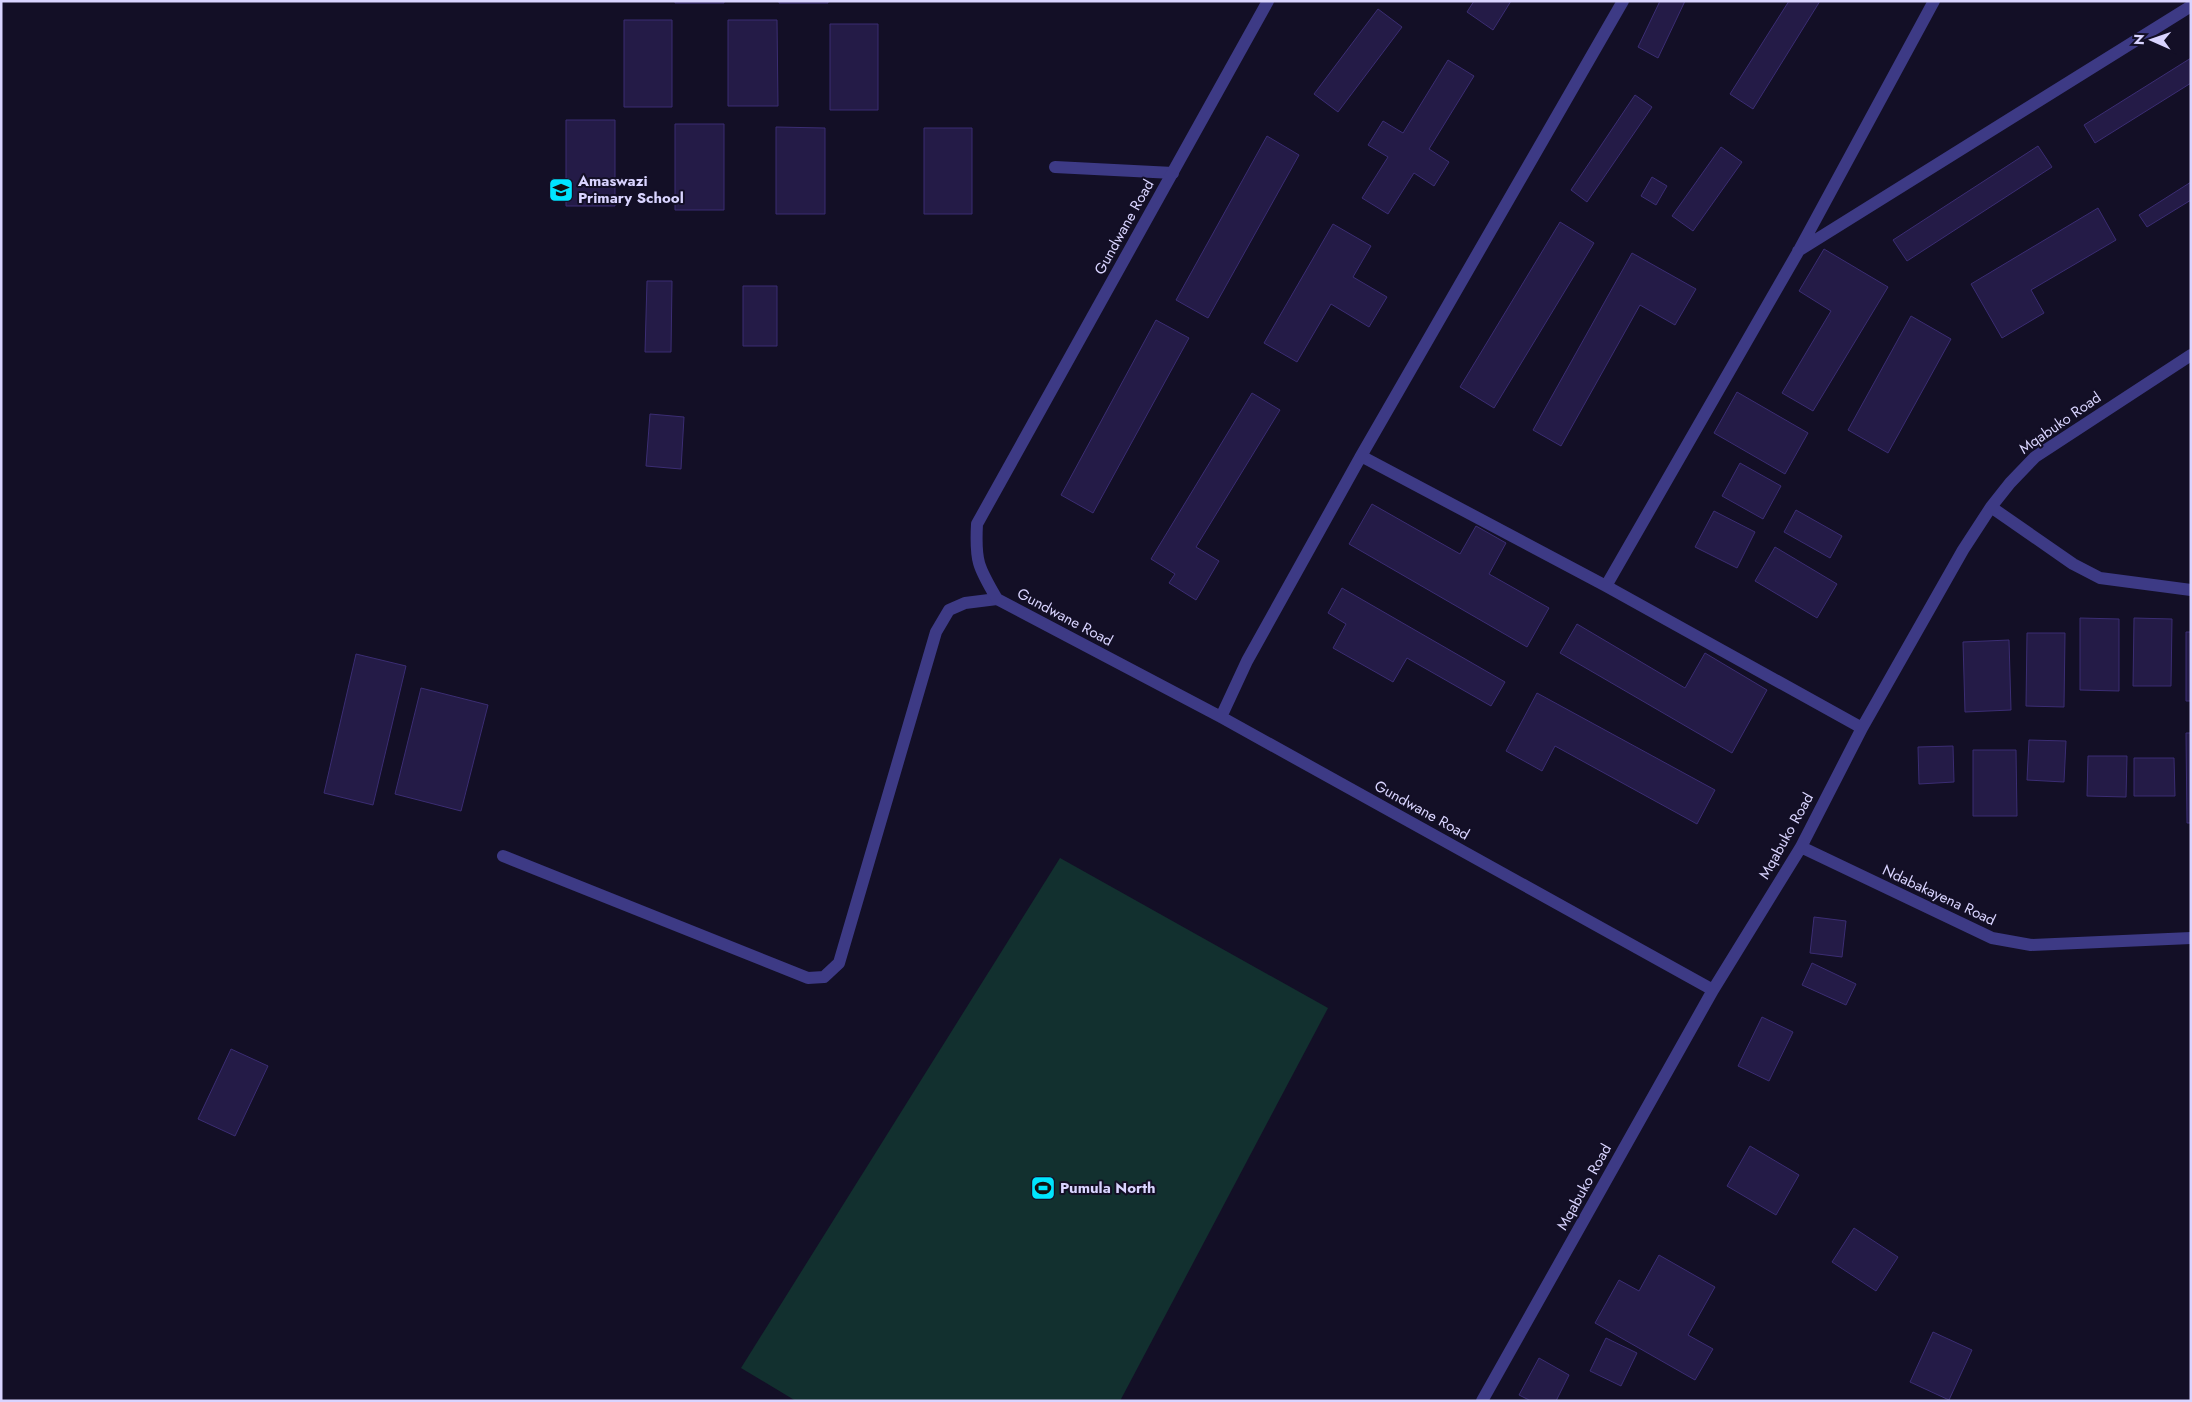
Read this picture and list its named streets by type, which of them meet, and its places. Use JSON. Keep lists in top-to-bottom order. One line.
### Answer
{"streets":{"street":["Gundwane Road","Mqabuko Road","Ndabakayena Road"]},"crossings":[["Gundwane Road","Mqabuko Road"],["Mqabuko Road","Ndabakayena Road"]],"places":{"school or university":["Amaswazi Primary School"],"sports":["Pumula North"]},"north":"left"}
